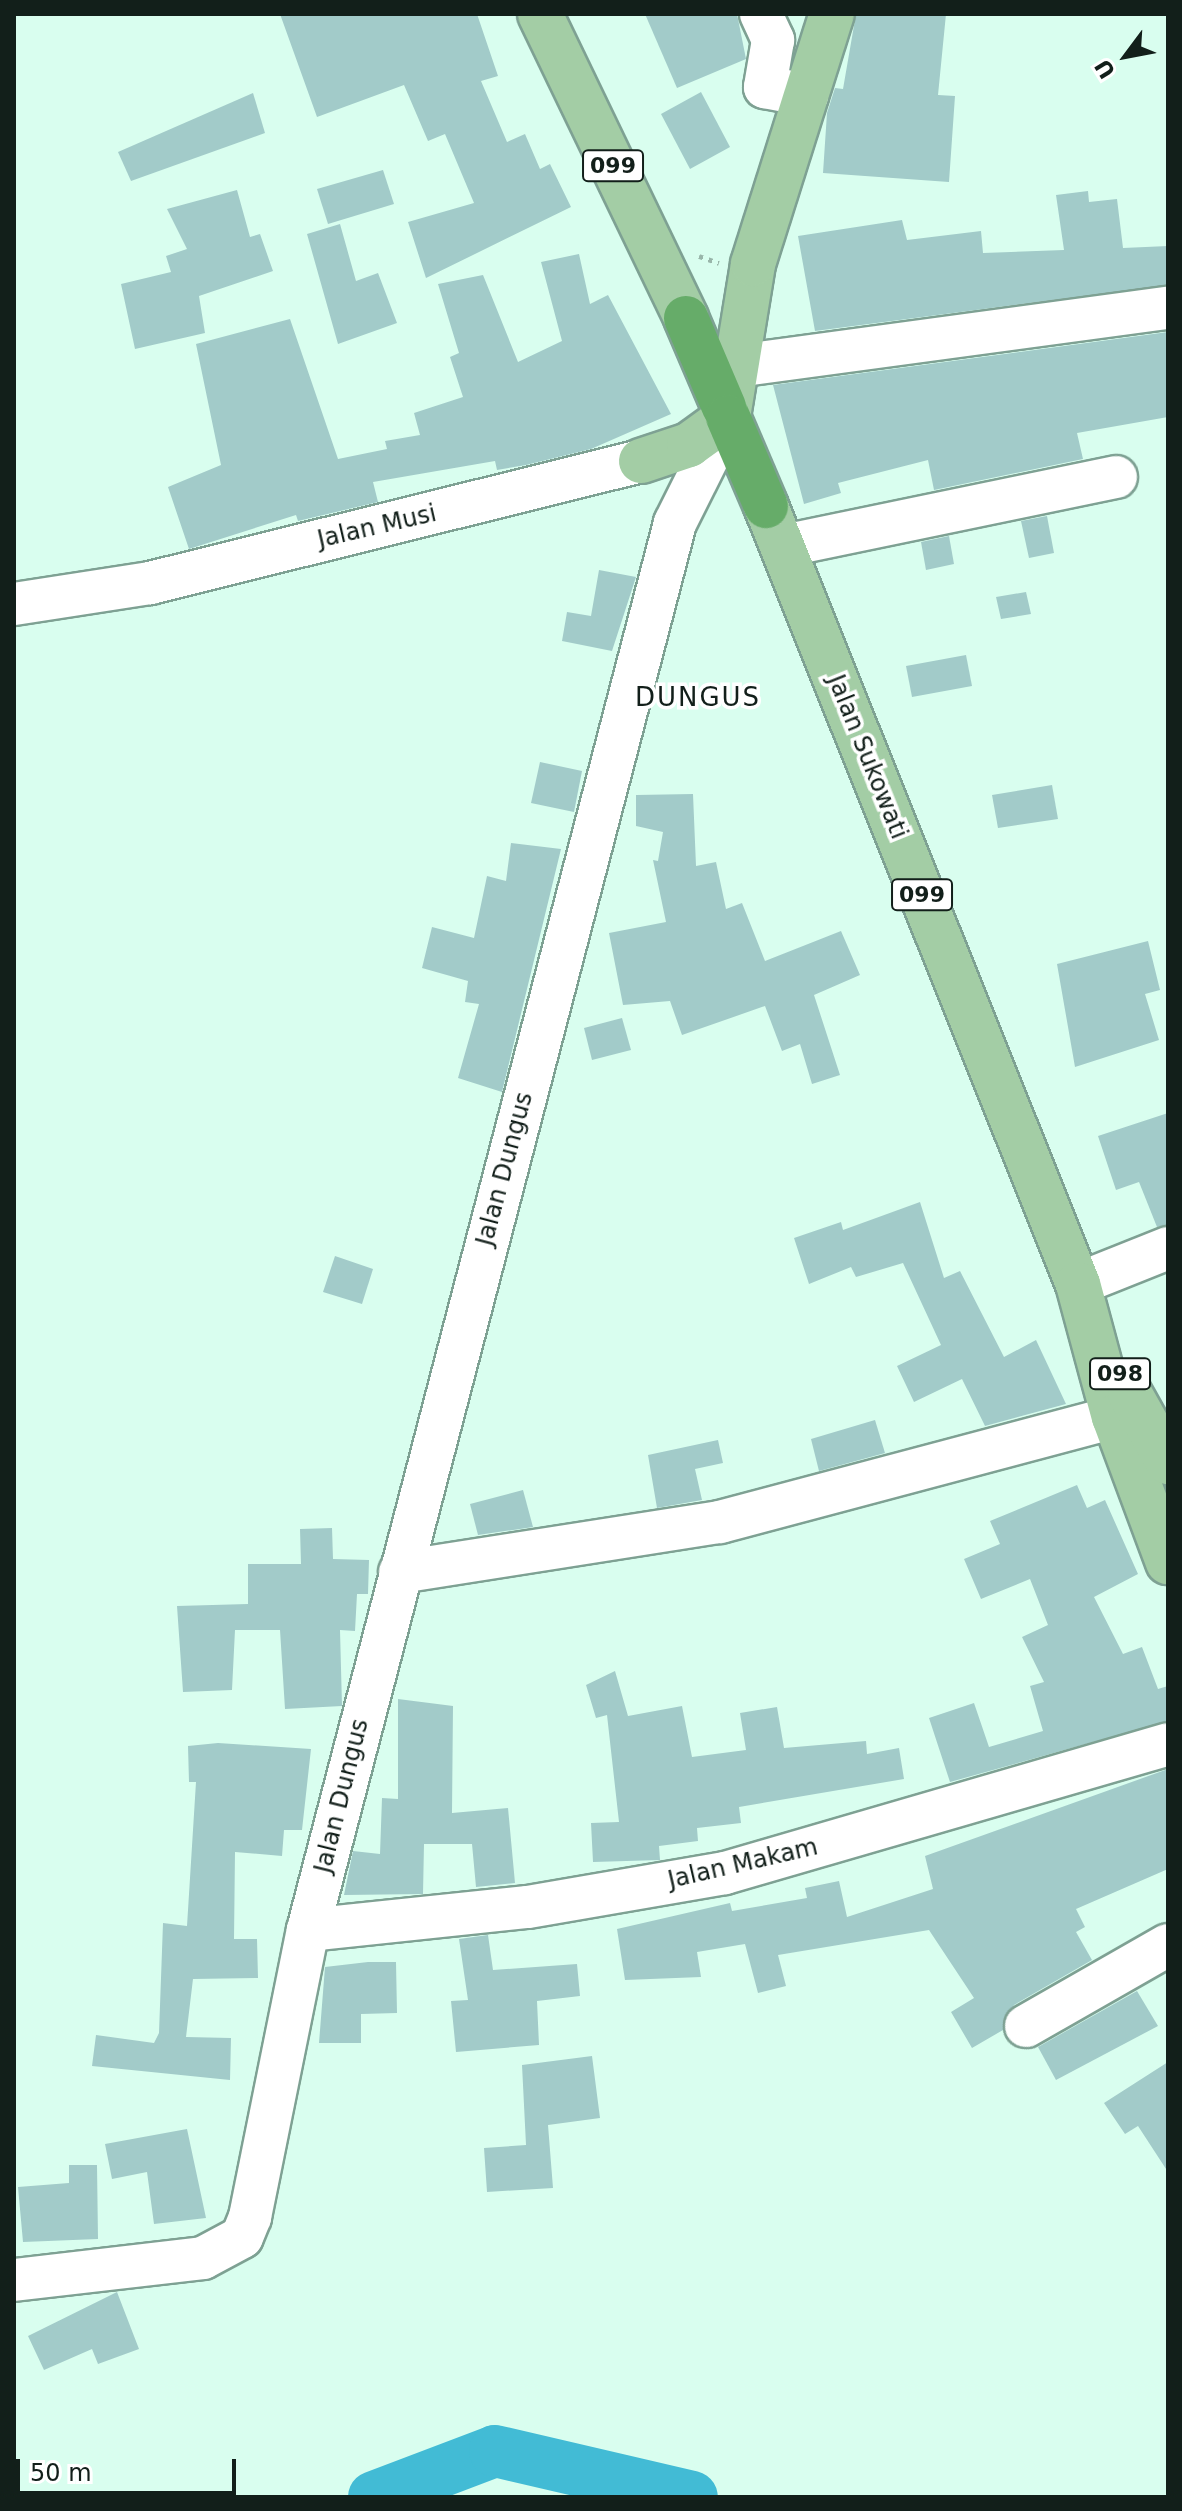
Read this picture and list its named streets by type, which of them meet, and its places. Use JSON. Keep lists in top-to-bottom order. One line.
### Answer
{"streets":{"highway":["099","Jalan Sukowati"],"main road":["Jalan Musi","098"],"street":["Jalan Dungus","Jalan Makam"]},"crossings":[["Jalan Musi","Jalan Sukowati"],["Jalan Musi","Jalan Dungus"],["Jalan Sukowati","Jalan Dungus"],["Jalan Sukowati","098"],["Jalan Dungus","Jalan Makam"]],"districts":["DUNGUS"],"scale_bar":"50 m","north":"bottom left"}
